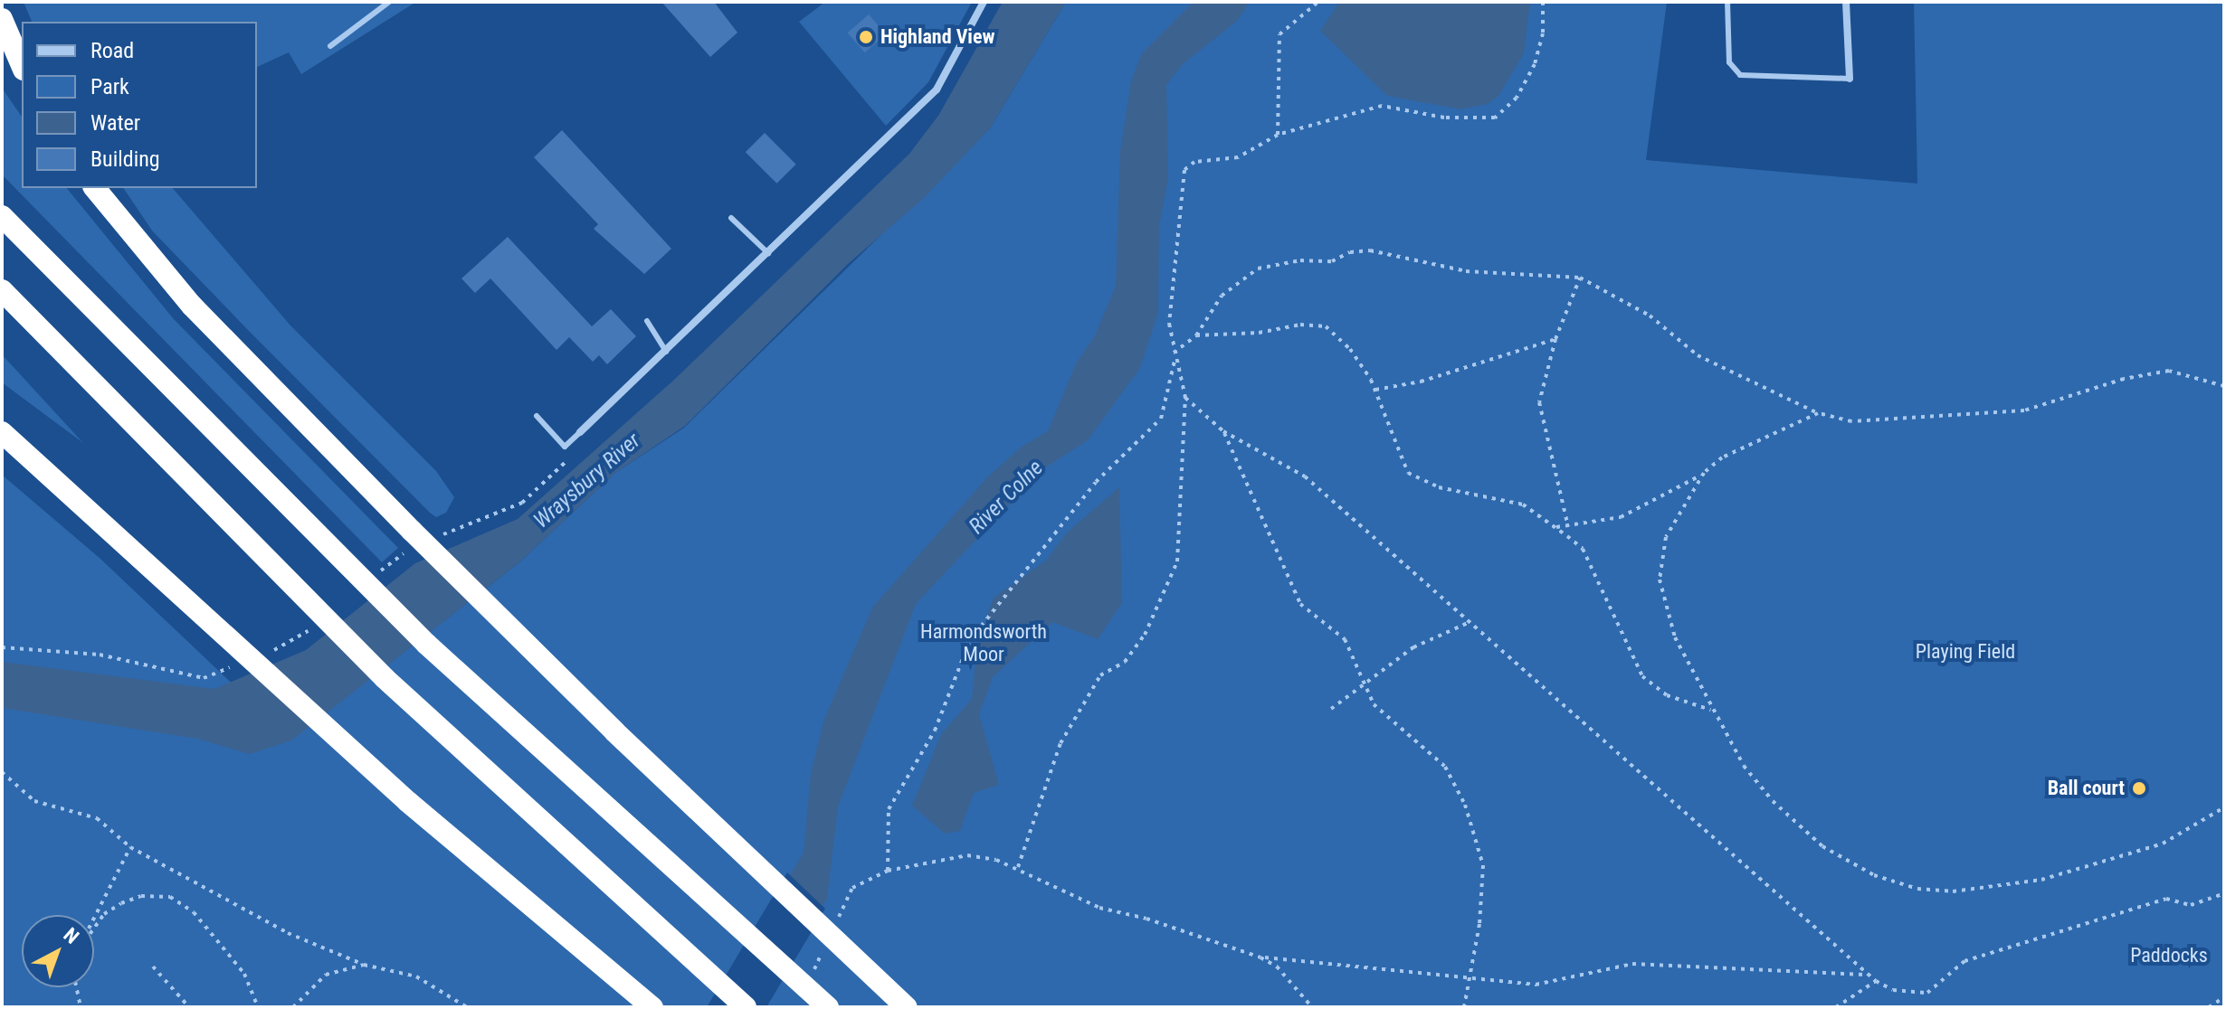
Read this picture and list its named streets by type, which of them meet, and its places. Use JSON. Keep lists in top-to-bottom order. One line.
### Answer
{"water":["Wraysbury River","River Colne"],"parks":["Harmondsworth Moor","Playing Field","Paddocks"],"places":["Highland View","Ball court"],"legend":["Road","Park","Water","Building"],"north":"top right"}
